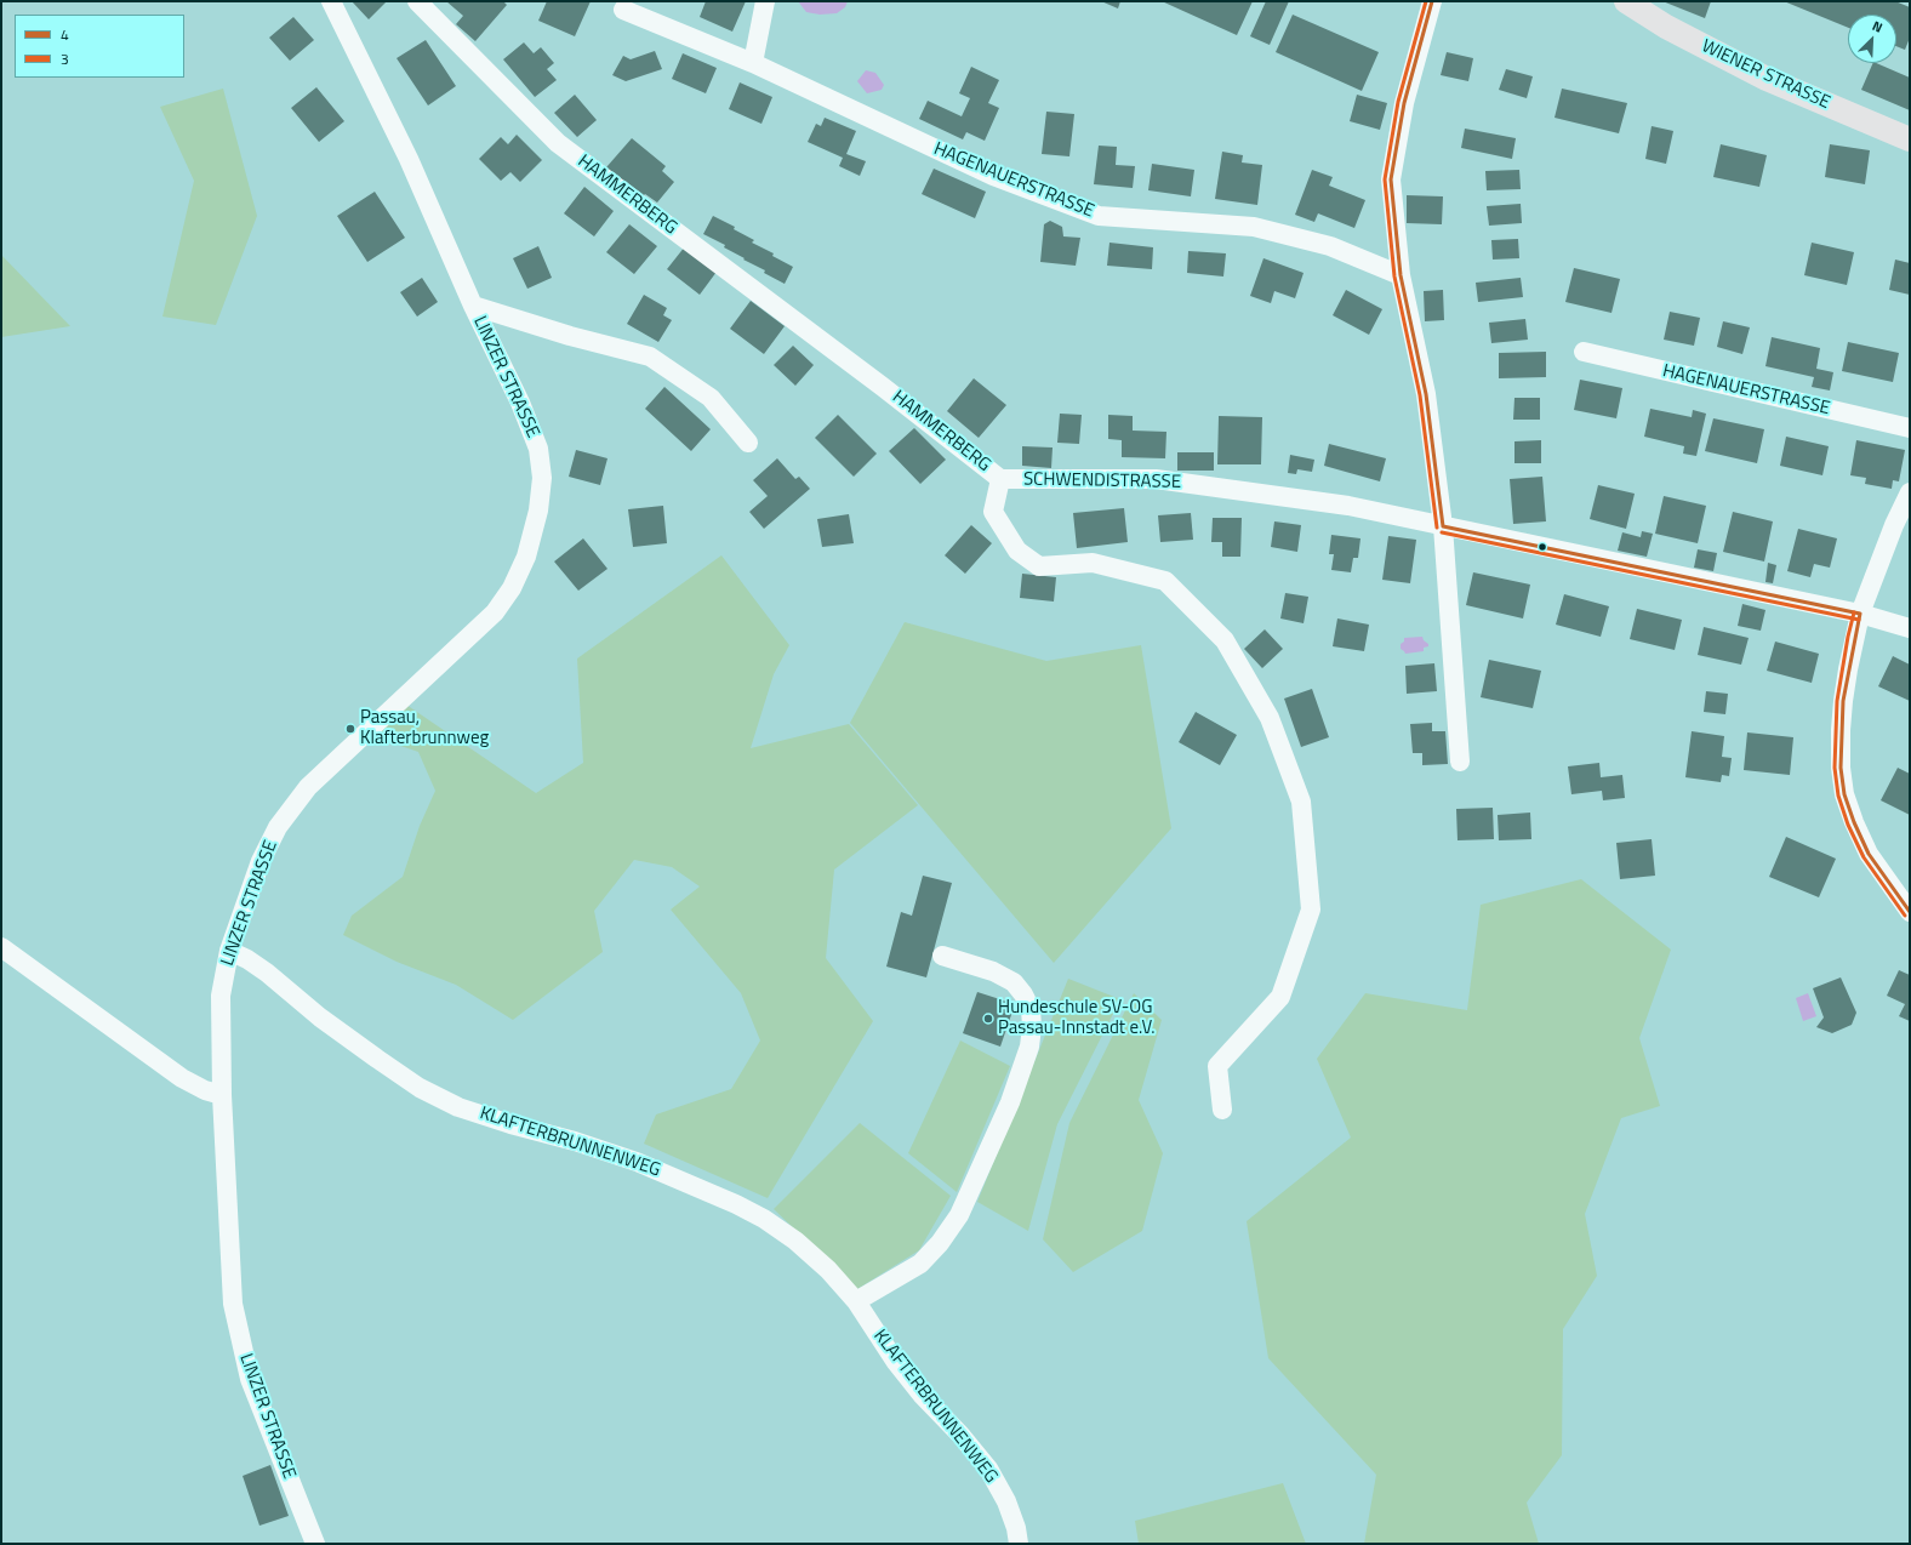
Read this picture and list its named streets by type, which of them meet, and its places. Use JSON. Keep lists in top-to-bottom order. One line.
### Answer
{"streets":{"main road":["WIENER STRASSE"],"street":["HAGENAUERSTRASSE","HAMMERBERG","LINZER STRASSE","SCHWENDISTRASSE","KLAFTERBRUNNENWEG"]},"crossings":[["HAMMERBERG","SCHWENDISTRASSE"],["LINZER STRASSE","KLAFTERBRUNNENWEG"]],"places":["Passau, Klafterbrunnweg","Hundeschule SV-OG Passau-Innstadt e.V."],"lines":["transit line 4","transit line 3"],"legend":["4","3"],"north":"top right"}
